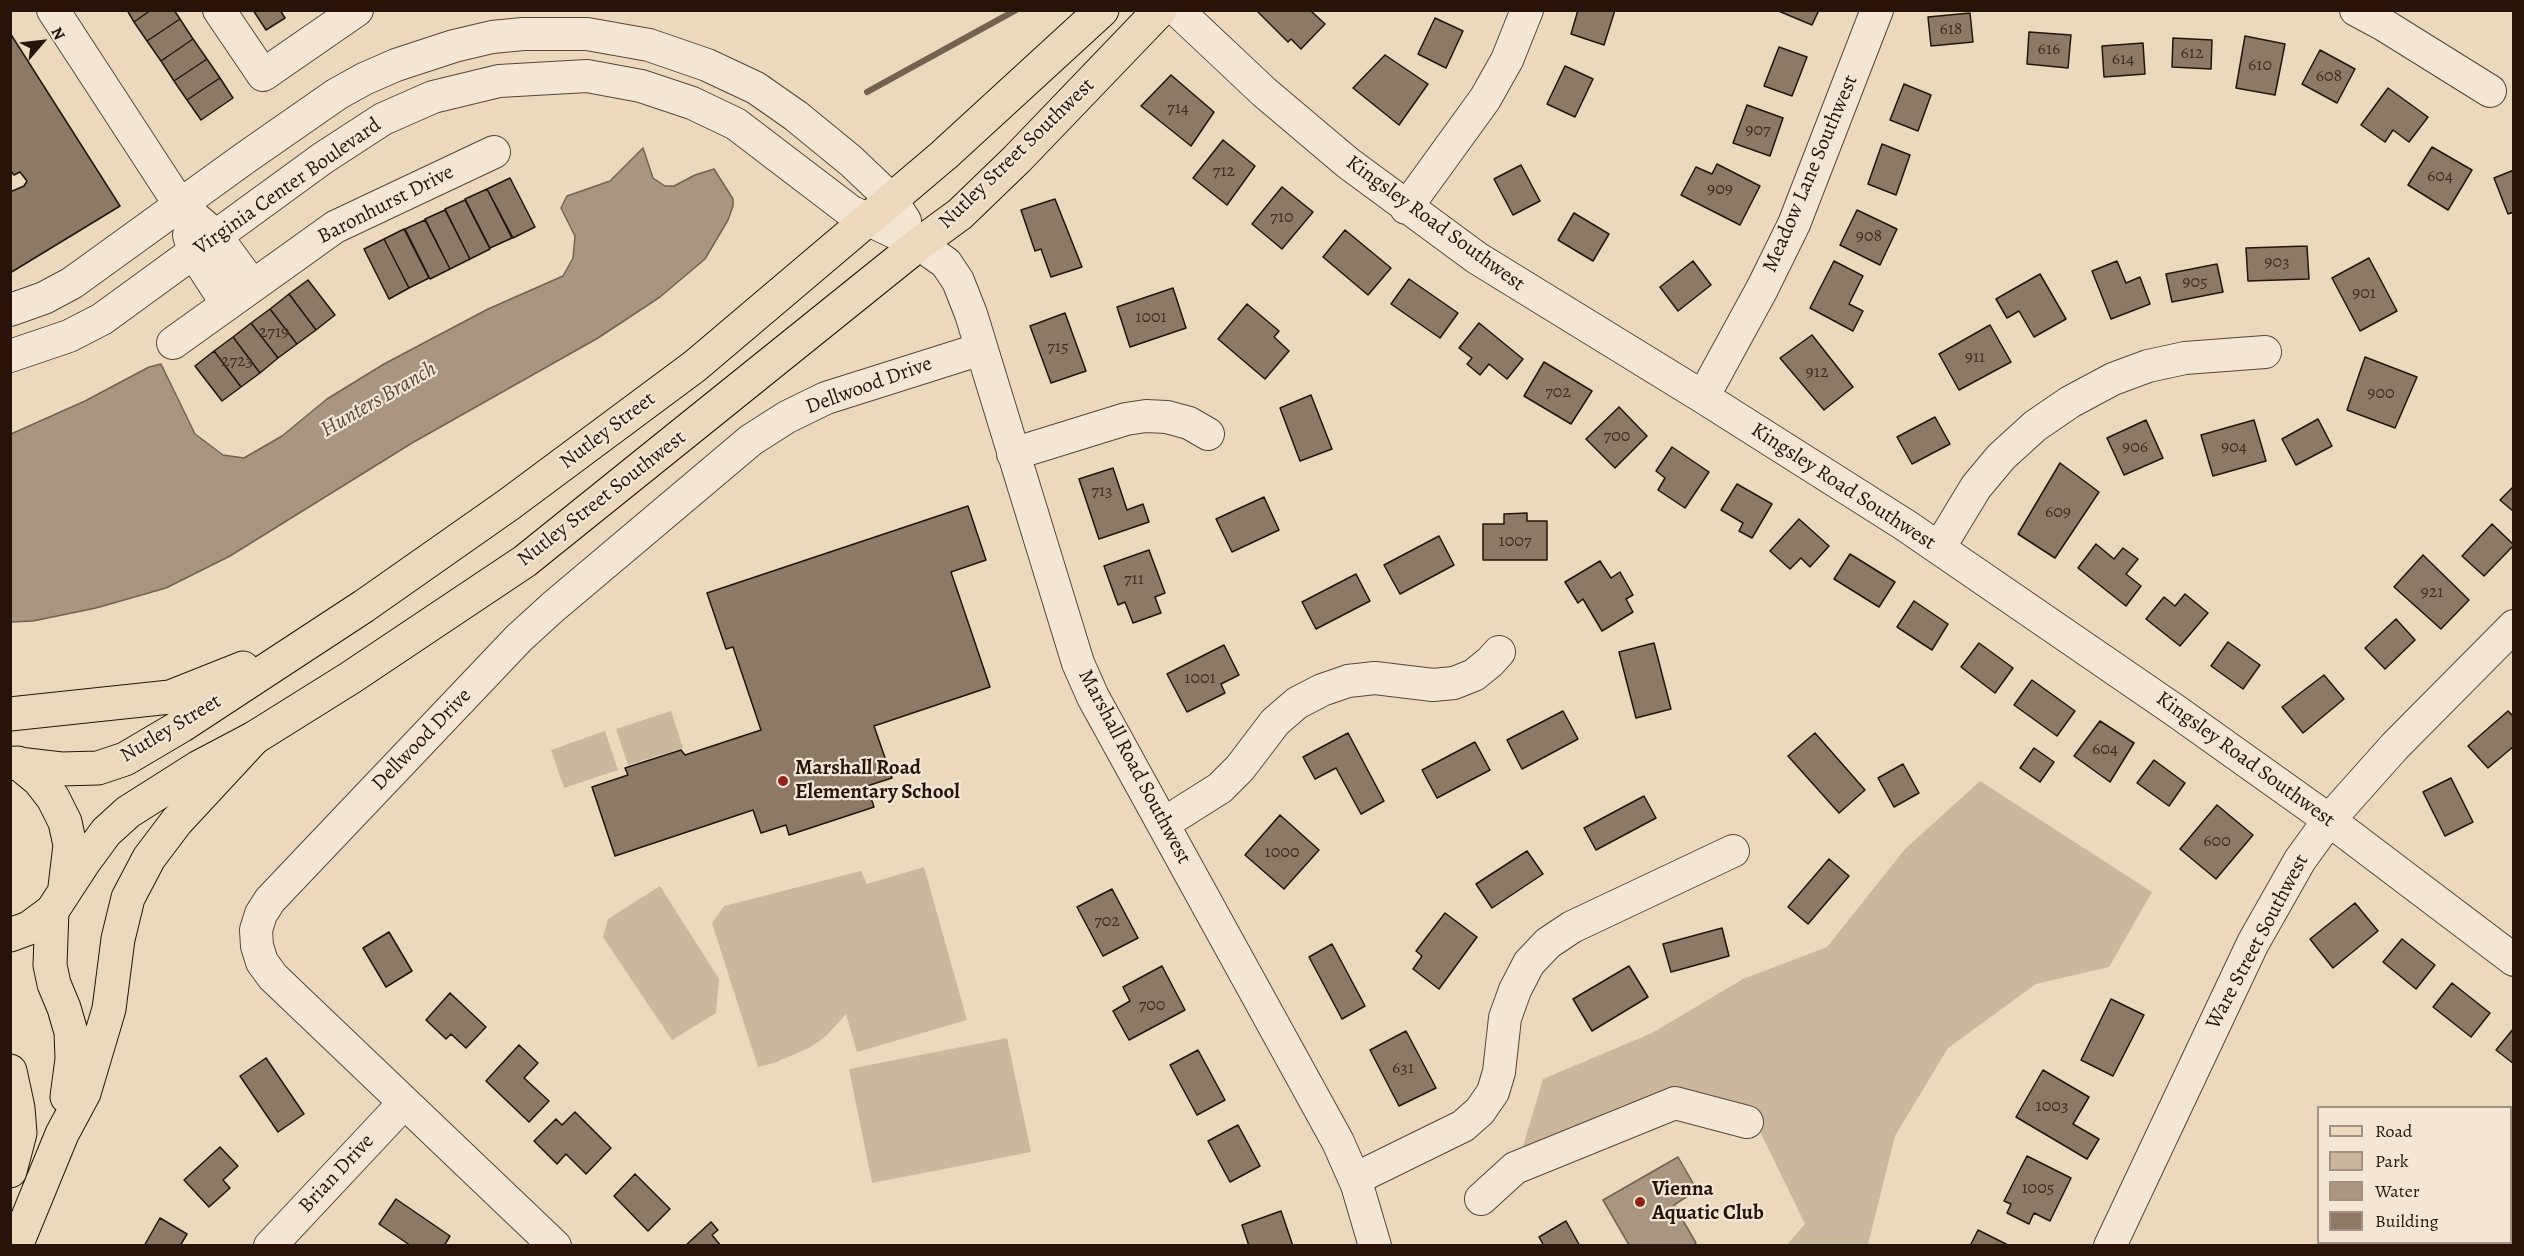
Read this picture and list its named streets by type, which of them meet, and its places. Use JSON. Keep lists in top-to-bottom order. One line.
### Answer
{"streets":{"main road":["Nutley Street Southwest","Nutley Street"],"street":["Meadow Lane Southwest","Virginia Center Boulevard","Baronhurst Drive","Kingsley Road Southwest","Dellwood Drive","Marshall Road Southwest","Ware Street Southwest","Brian Drive"]},"crossings":[["Nutley Street Southwest","Virginia Center Boulevard"],["Nutley Street Southwest","Nutley Street"],["Nutley Street Southwest","Marshall Road Southwest"],["Meadow Lane Southwest","Kingsley Road Southwest"],["Virginia Center Boulevard","Nutley Street"],["Virginia Center Boulevard","Marshall Road Southwest"],["Kingsley Road Southwest","Ware Street Southwest"],["Dellwood Drive","Marshall Road Southwest"],["Dellwood Drive","Brian Drive"]],"water":["Hunters Branch"],"places":["Marshall Road Elementary School","Vienna Aquatic Club"],"house_numbers":["618","616","612","614","610","608","714","907","712","604","909","710","908","903","905","901","1001","2719","715","911","2723","912","702","900","700","906","904","713","609","1007","711","921","1001","604","600","1000","702","700","631","1003","1005"],"legend":["Road","Park","Water","Building"],"north":"top right"}
